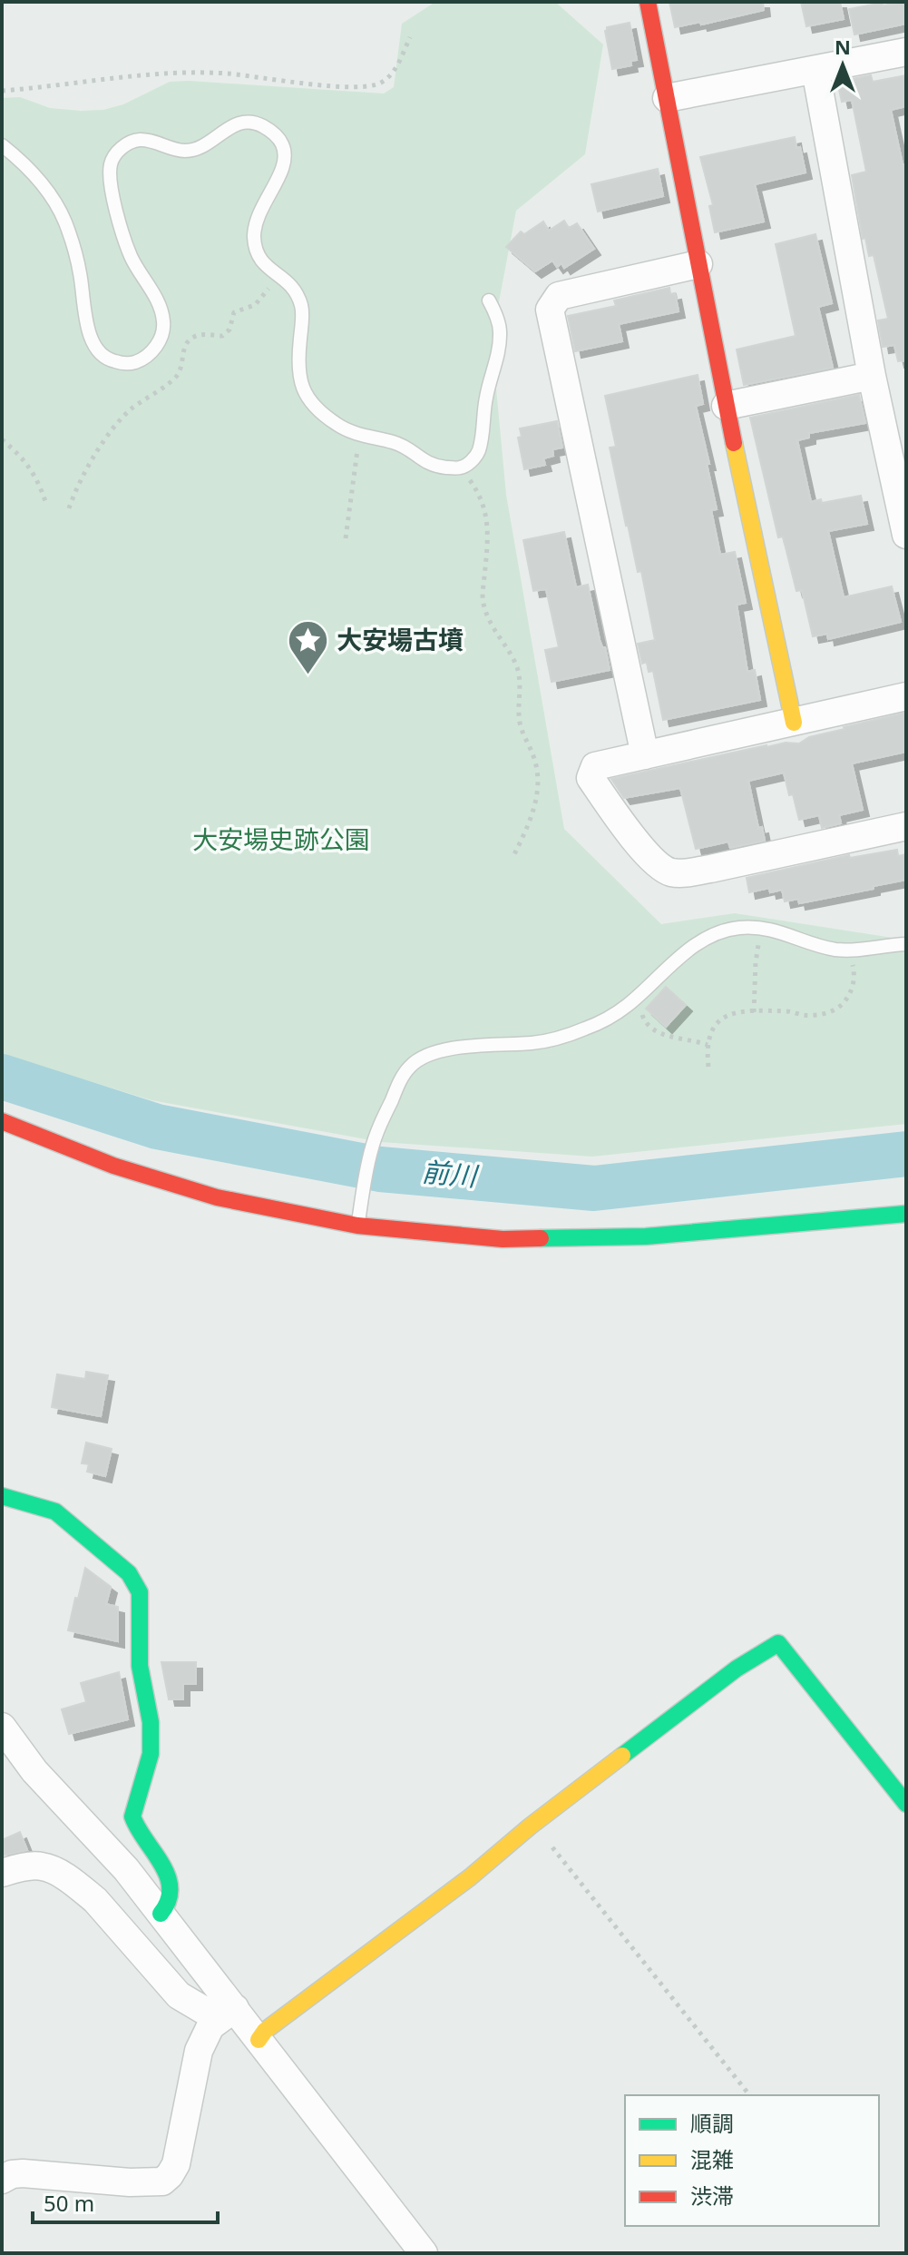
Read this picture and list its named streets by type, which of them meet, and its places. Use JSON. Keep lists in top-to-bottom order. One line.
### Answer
{"water":["前川"],"parks":["大安場史跡公園"],"places":{"place":["大安場古墳"]},"legend":["順調","混雑","渋滞"],"scale_bar":"50 m","north":"top"}
